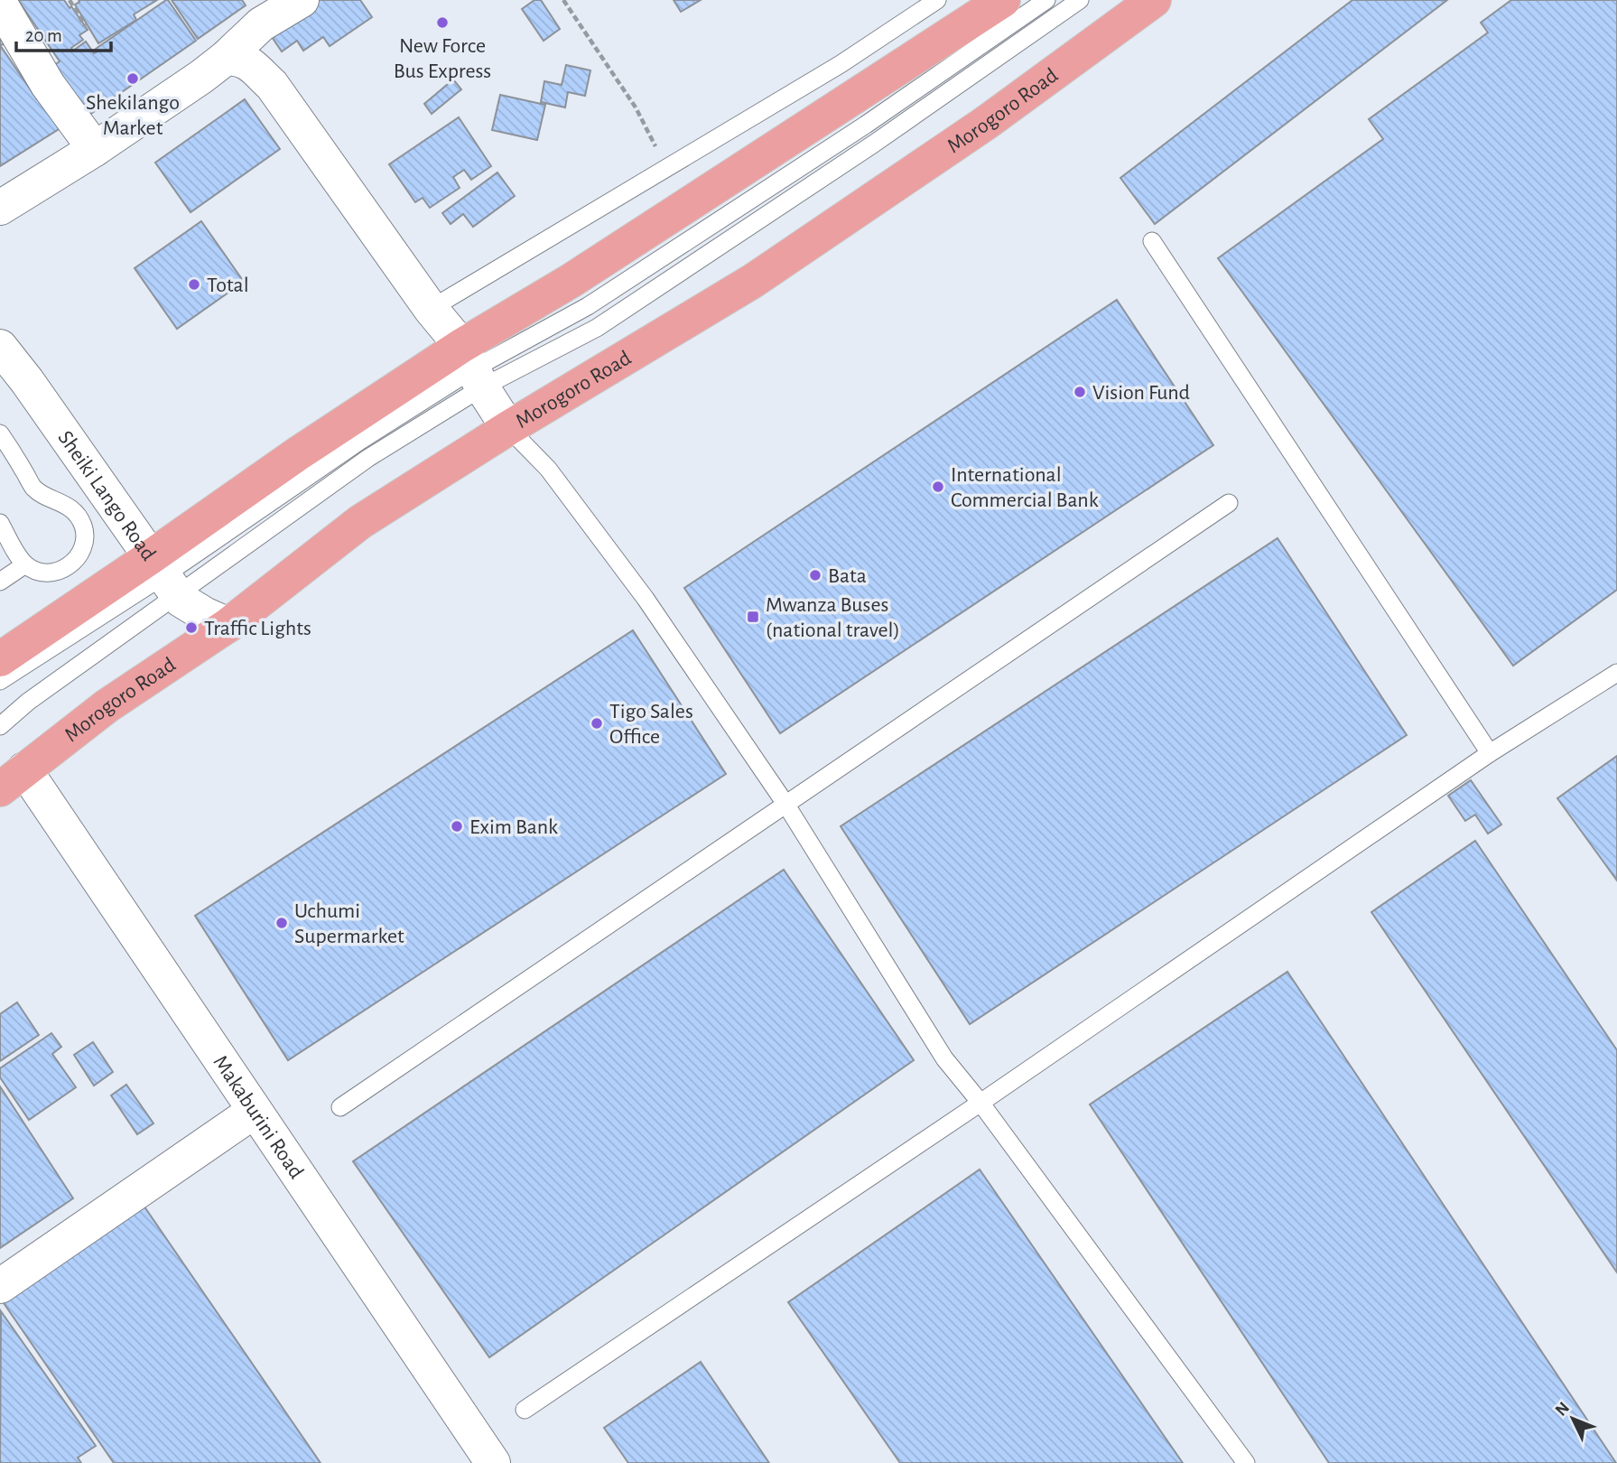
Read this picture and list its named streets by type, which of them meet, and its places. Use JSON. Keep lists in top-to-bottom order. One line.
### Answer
{"streets":{"highway":["Morogoro Road"],"street":["Sheiki Lango Road","Makaburini Road"]},"crossings":[["Morogoro Road","Sheiki Lango Road"],["Morogoro Road","Makaburini Road"]],"places":{"other":["New Force Bus Express","Shekilango Market","Total","Vision Fund","International Commercial Bank","Bata","Traffic Lights","Tigo Sales Office","Exim Bank","Uchumi Supermarket"],"transit":["Mwanza Buses (national travel)"]},"scale_bar":"20 m","north":"top left"}
